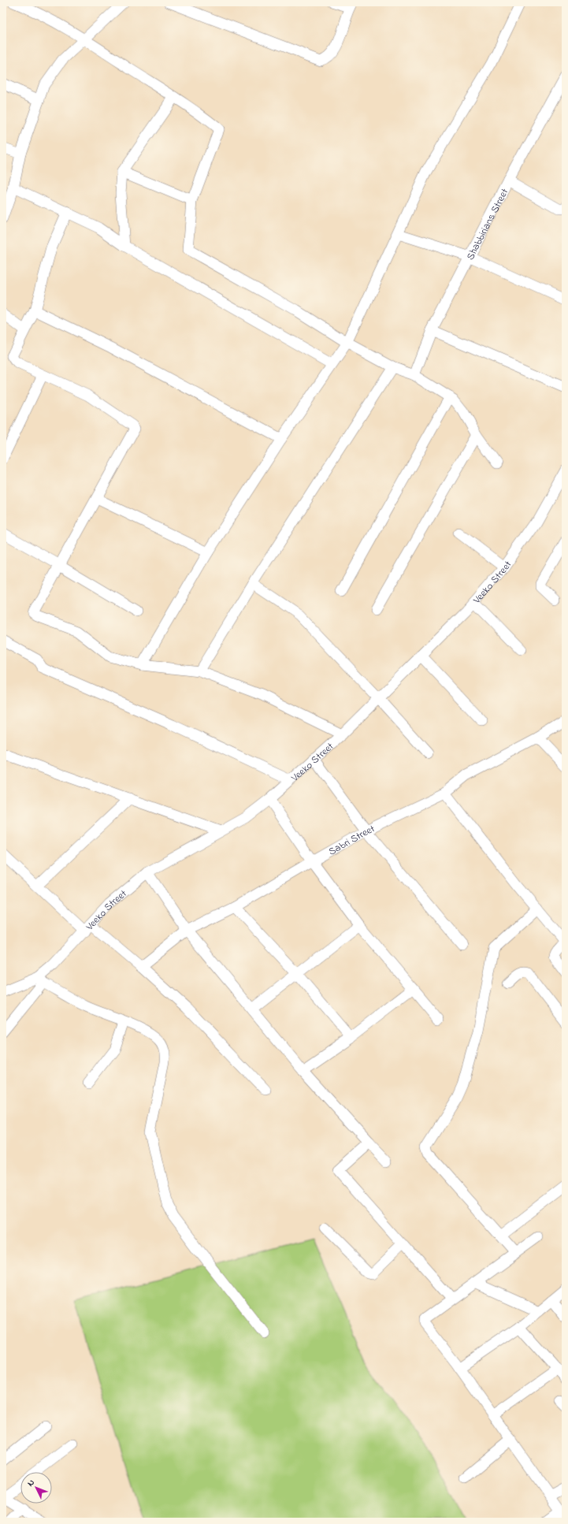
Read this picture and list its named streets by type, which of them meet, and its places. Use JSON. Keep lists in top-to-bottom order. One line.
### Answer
{"streets":{"street":["Shabbirians Street","Veeko Street","Sabri Street"]},"north":"top left"}
